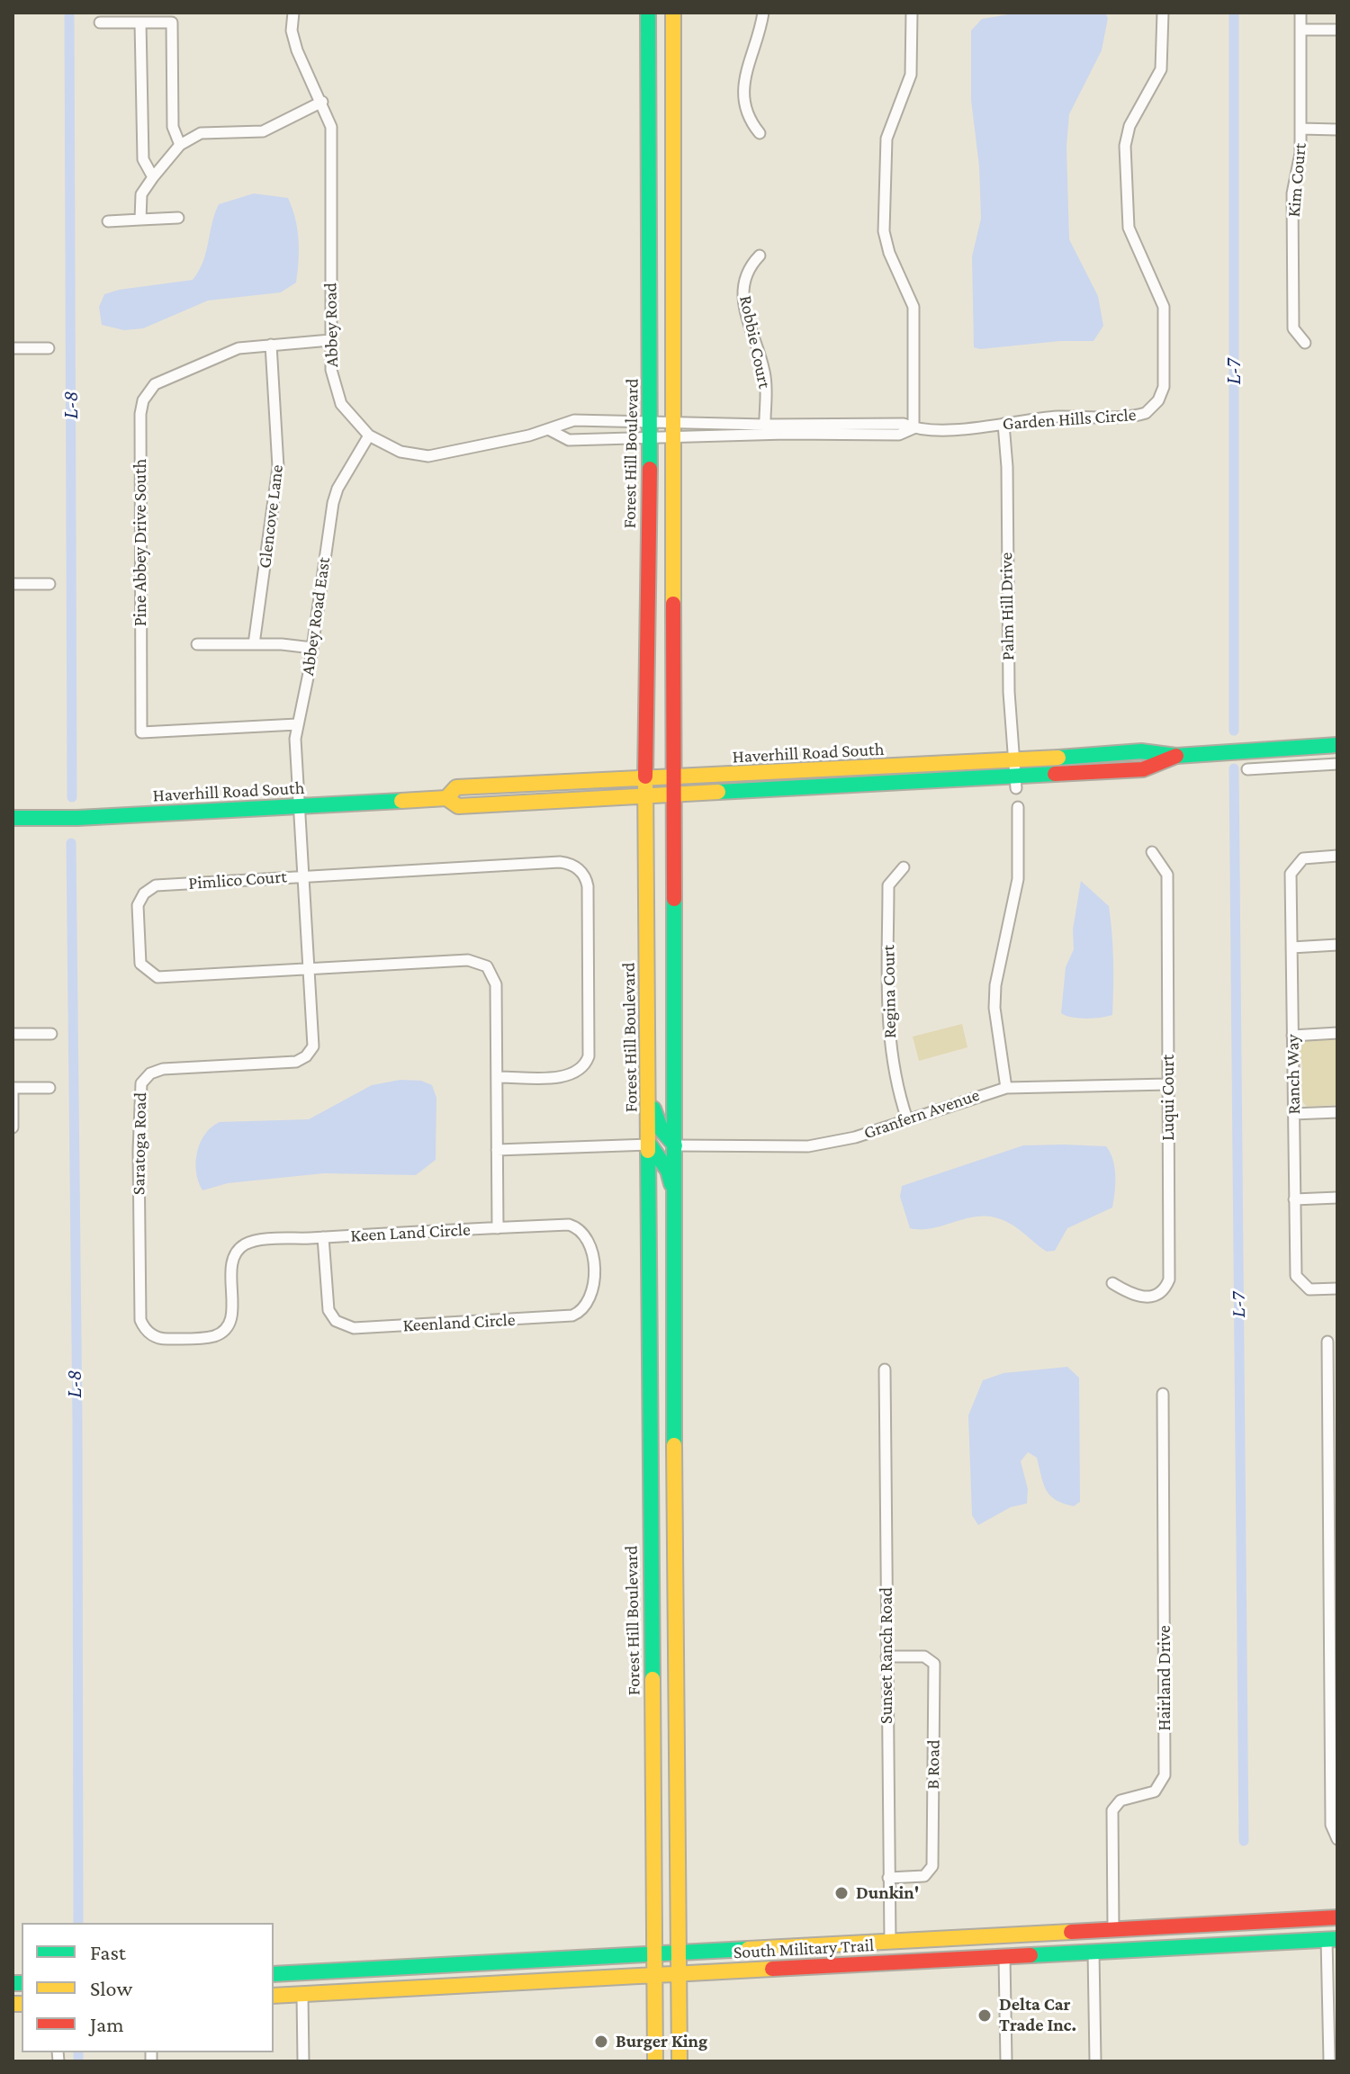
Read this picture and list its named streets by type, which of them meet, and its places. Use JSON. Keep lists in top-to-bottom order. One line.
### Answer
{"streets":{"main road":["Forest Hill Boulevard","Haverhill Road South","South Military Trail"],"street":["Kim Court","Abbey Road","Robbie Court","Garden Hills Circle","Glencove Lane","Pine Abbey Drive South","Palm Hill Drive","Abbey Road East","Pimlico Court","Regina Court","Ranch Way","Luqui Court","Granfern Avenue","Saratoga Road","Keen Land Circle","Keenland Circle","Sunset Ranch Road","Hairland Drive","B Road"]},"crossings":[["Abbey Road","Garden Hills Circle"],["Abbey Road","Forest Hill Boulevard"],["Abbey Road","Pine Abbey Drive South"],["Abbey Road","Abbey Road East"],["Robbie Court","Garden Hills Circle"],["Garden Hills Circle","Forest Hill Boulevard"],["Garden Hills Circle","Palm Hill Drive"],["Forest Hill Boulevard","Haverhill Road South"],["Forest Hill Boulevard","South Military Trail"],["Glencove Lane","Pine Abbey Drive South"],["Pine Abbey Drive South","Abbey Road East"],["Palm Hill Drive","Haverhill Road South"],["Abbey Road East","Haverhill Road South"],["Abbey Road East","Saratoga Road"],["Haverhill Road South","Saratoga Road"],["Pimlico Court","Saratoga Road"],["Pimlico Court","Keen Land Circle"],["Regina Court","Granfern Avenue"],["Luqui Court","Granfern Avenue"],["Saratoga Road","Keen Land Circle"],["Saratoga Road","Keenland Circle"],["Keen Land Circle","Keenland Circle"],["Sunset Ranch Road","B Road"],["Sunset Ranch Road","South Military Trail"],["Hairland Drive","South Military Trail"]],"water":["L-7","L-8"],"places":["Dunkin'","Delta Car Trade Inc.","Burger King"],"legend":["Fast","Slow","Jam"]}
